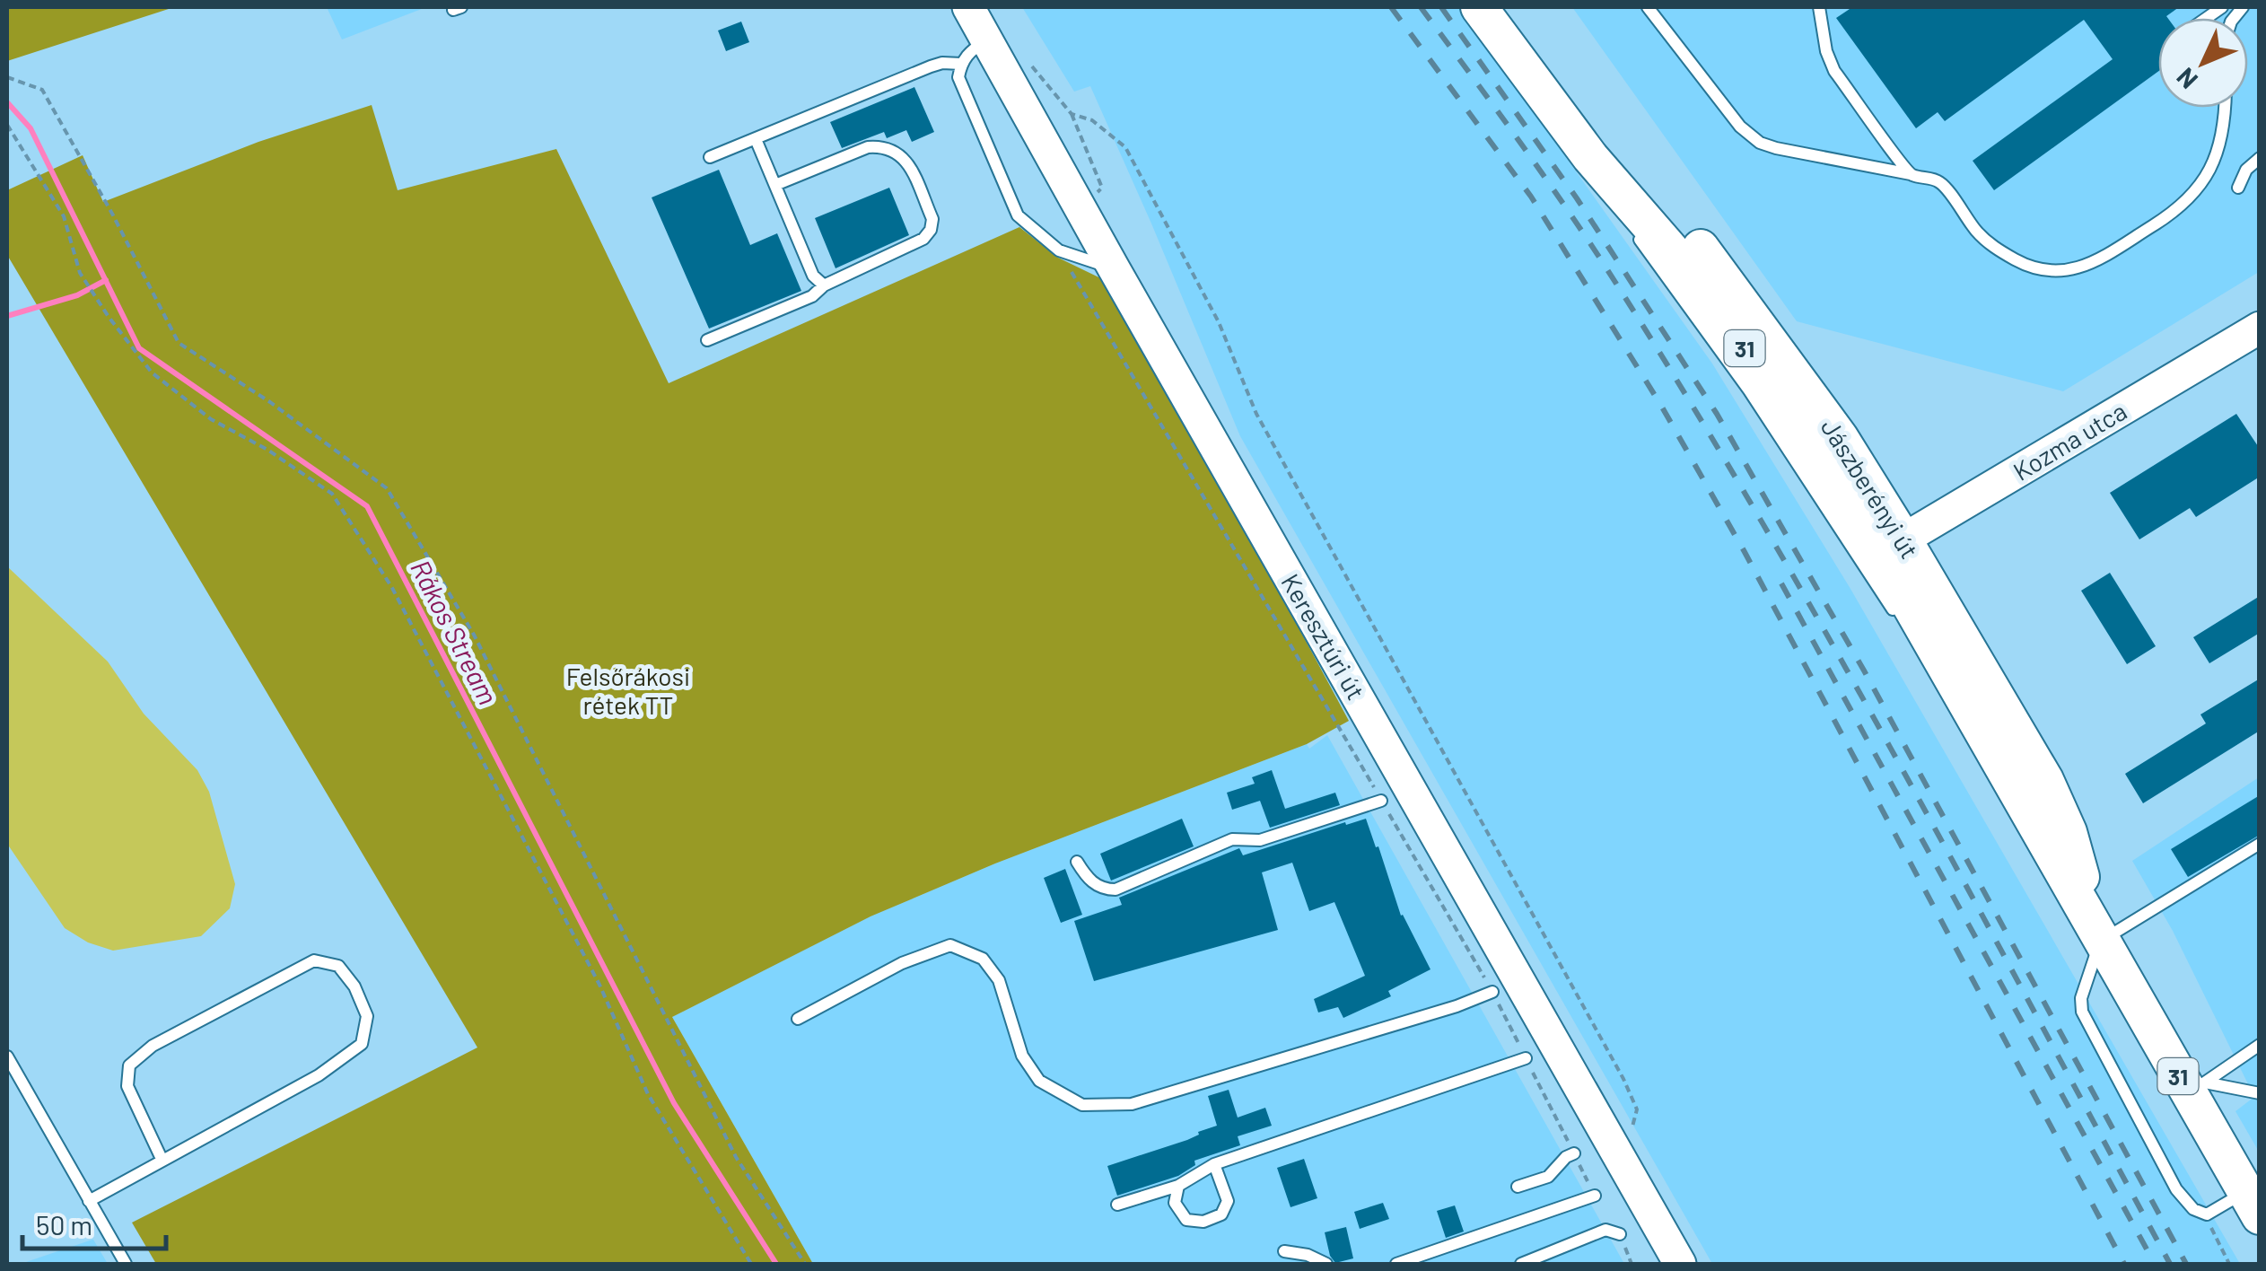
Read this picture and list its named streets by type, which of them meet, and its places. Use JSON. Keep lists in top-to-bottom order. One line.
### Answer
{"streets":{"main road":["31","Kozma utca","Jászberényi út","Keresztúri út"]},"crossings":[["Kozma utca","Jászberényi út"]],"water":["Rákos Stream"],"parks":["Felsőrákosi rétek TT"],"scale_bar":"50 m","north":"bottom left"}
